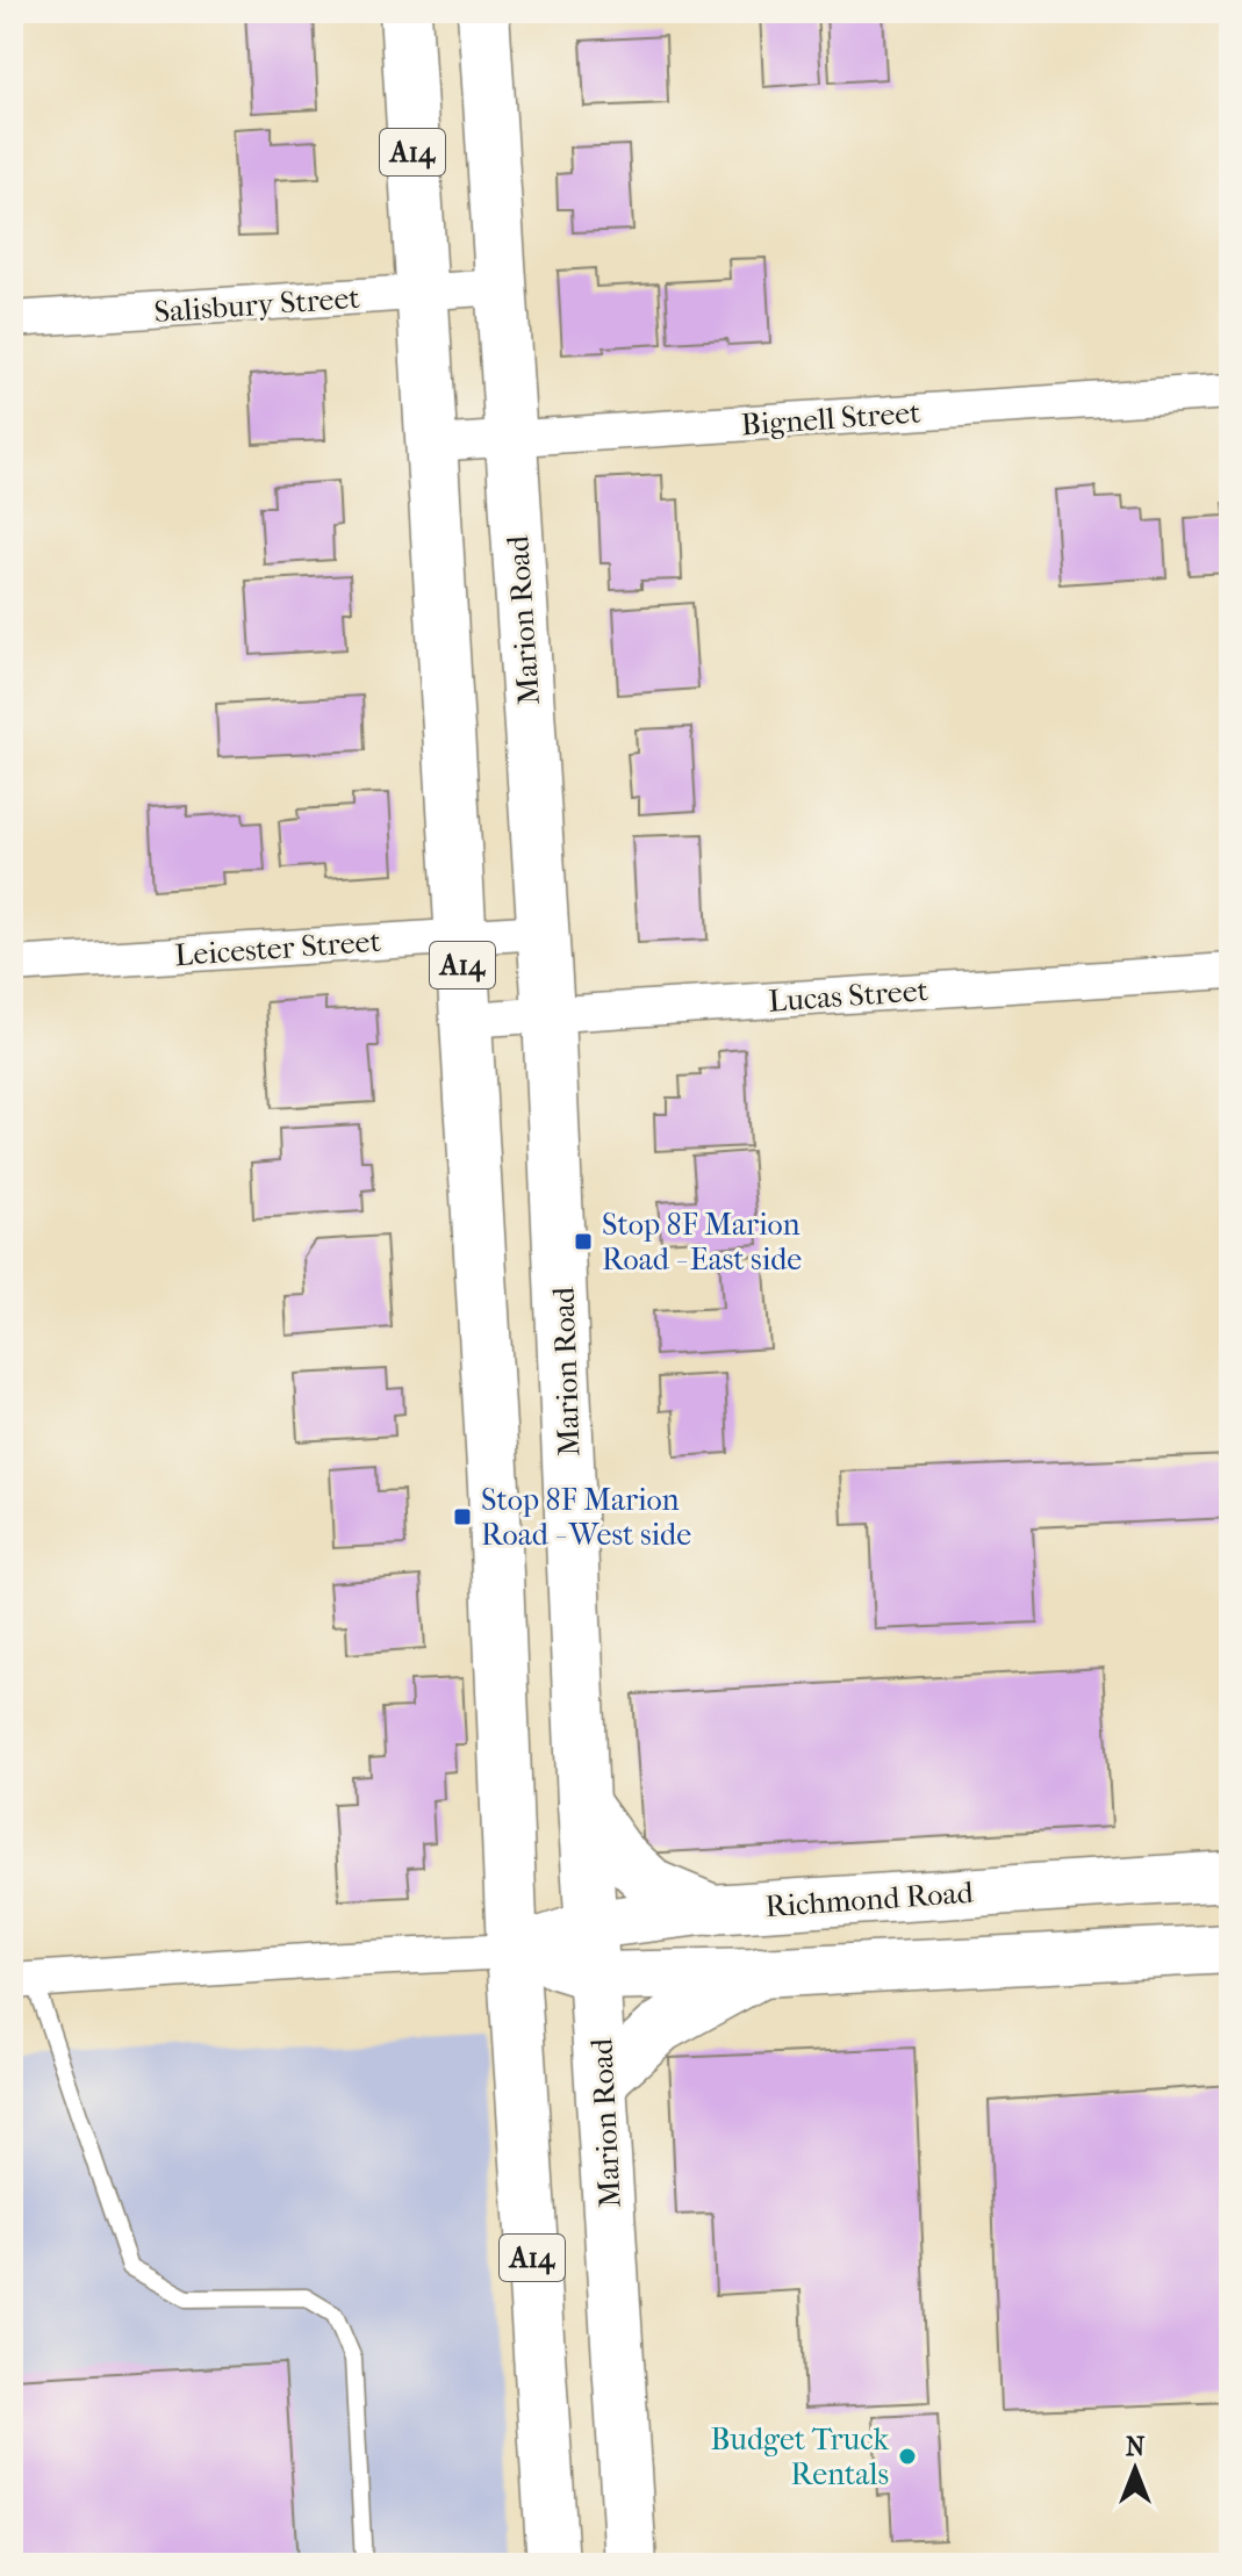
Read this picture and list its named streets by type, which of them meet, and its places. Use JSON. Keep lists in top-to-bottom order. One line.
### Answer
{"streets":{"main road":["A14","Marion Road","Richmond Road"],"street":["Salisbury Street","Bignell Street","Leicester Street","Lucas Street"]},"crossings":[["A14","Salisbury Street"],["A14","Bignell Street"],["A14","Leicester Street"],["A14","Lucas Street"],["A14","Richmond Road"],["Salisbury Street","Marion Road"],["Bignell Street","Marion Road"],["Marion Road","Leicester Street"],["Marion Road","Lucas Street"],["Marion Road","Richmond Road"]],"places":{"transit":["Stop 8F Marion Road - East side","Stop 8F Marion Road - West side"],"other":["Budget Truck Rentals"]},"north":"top"}
